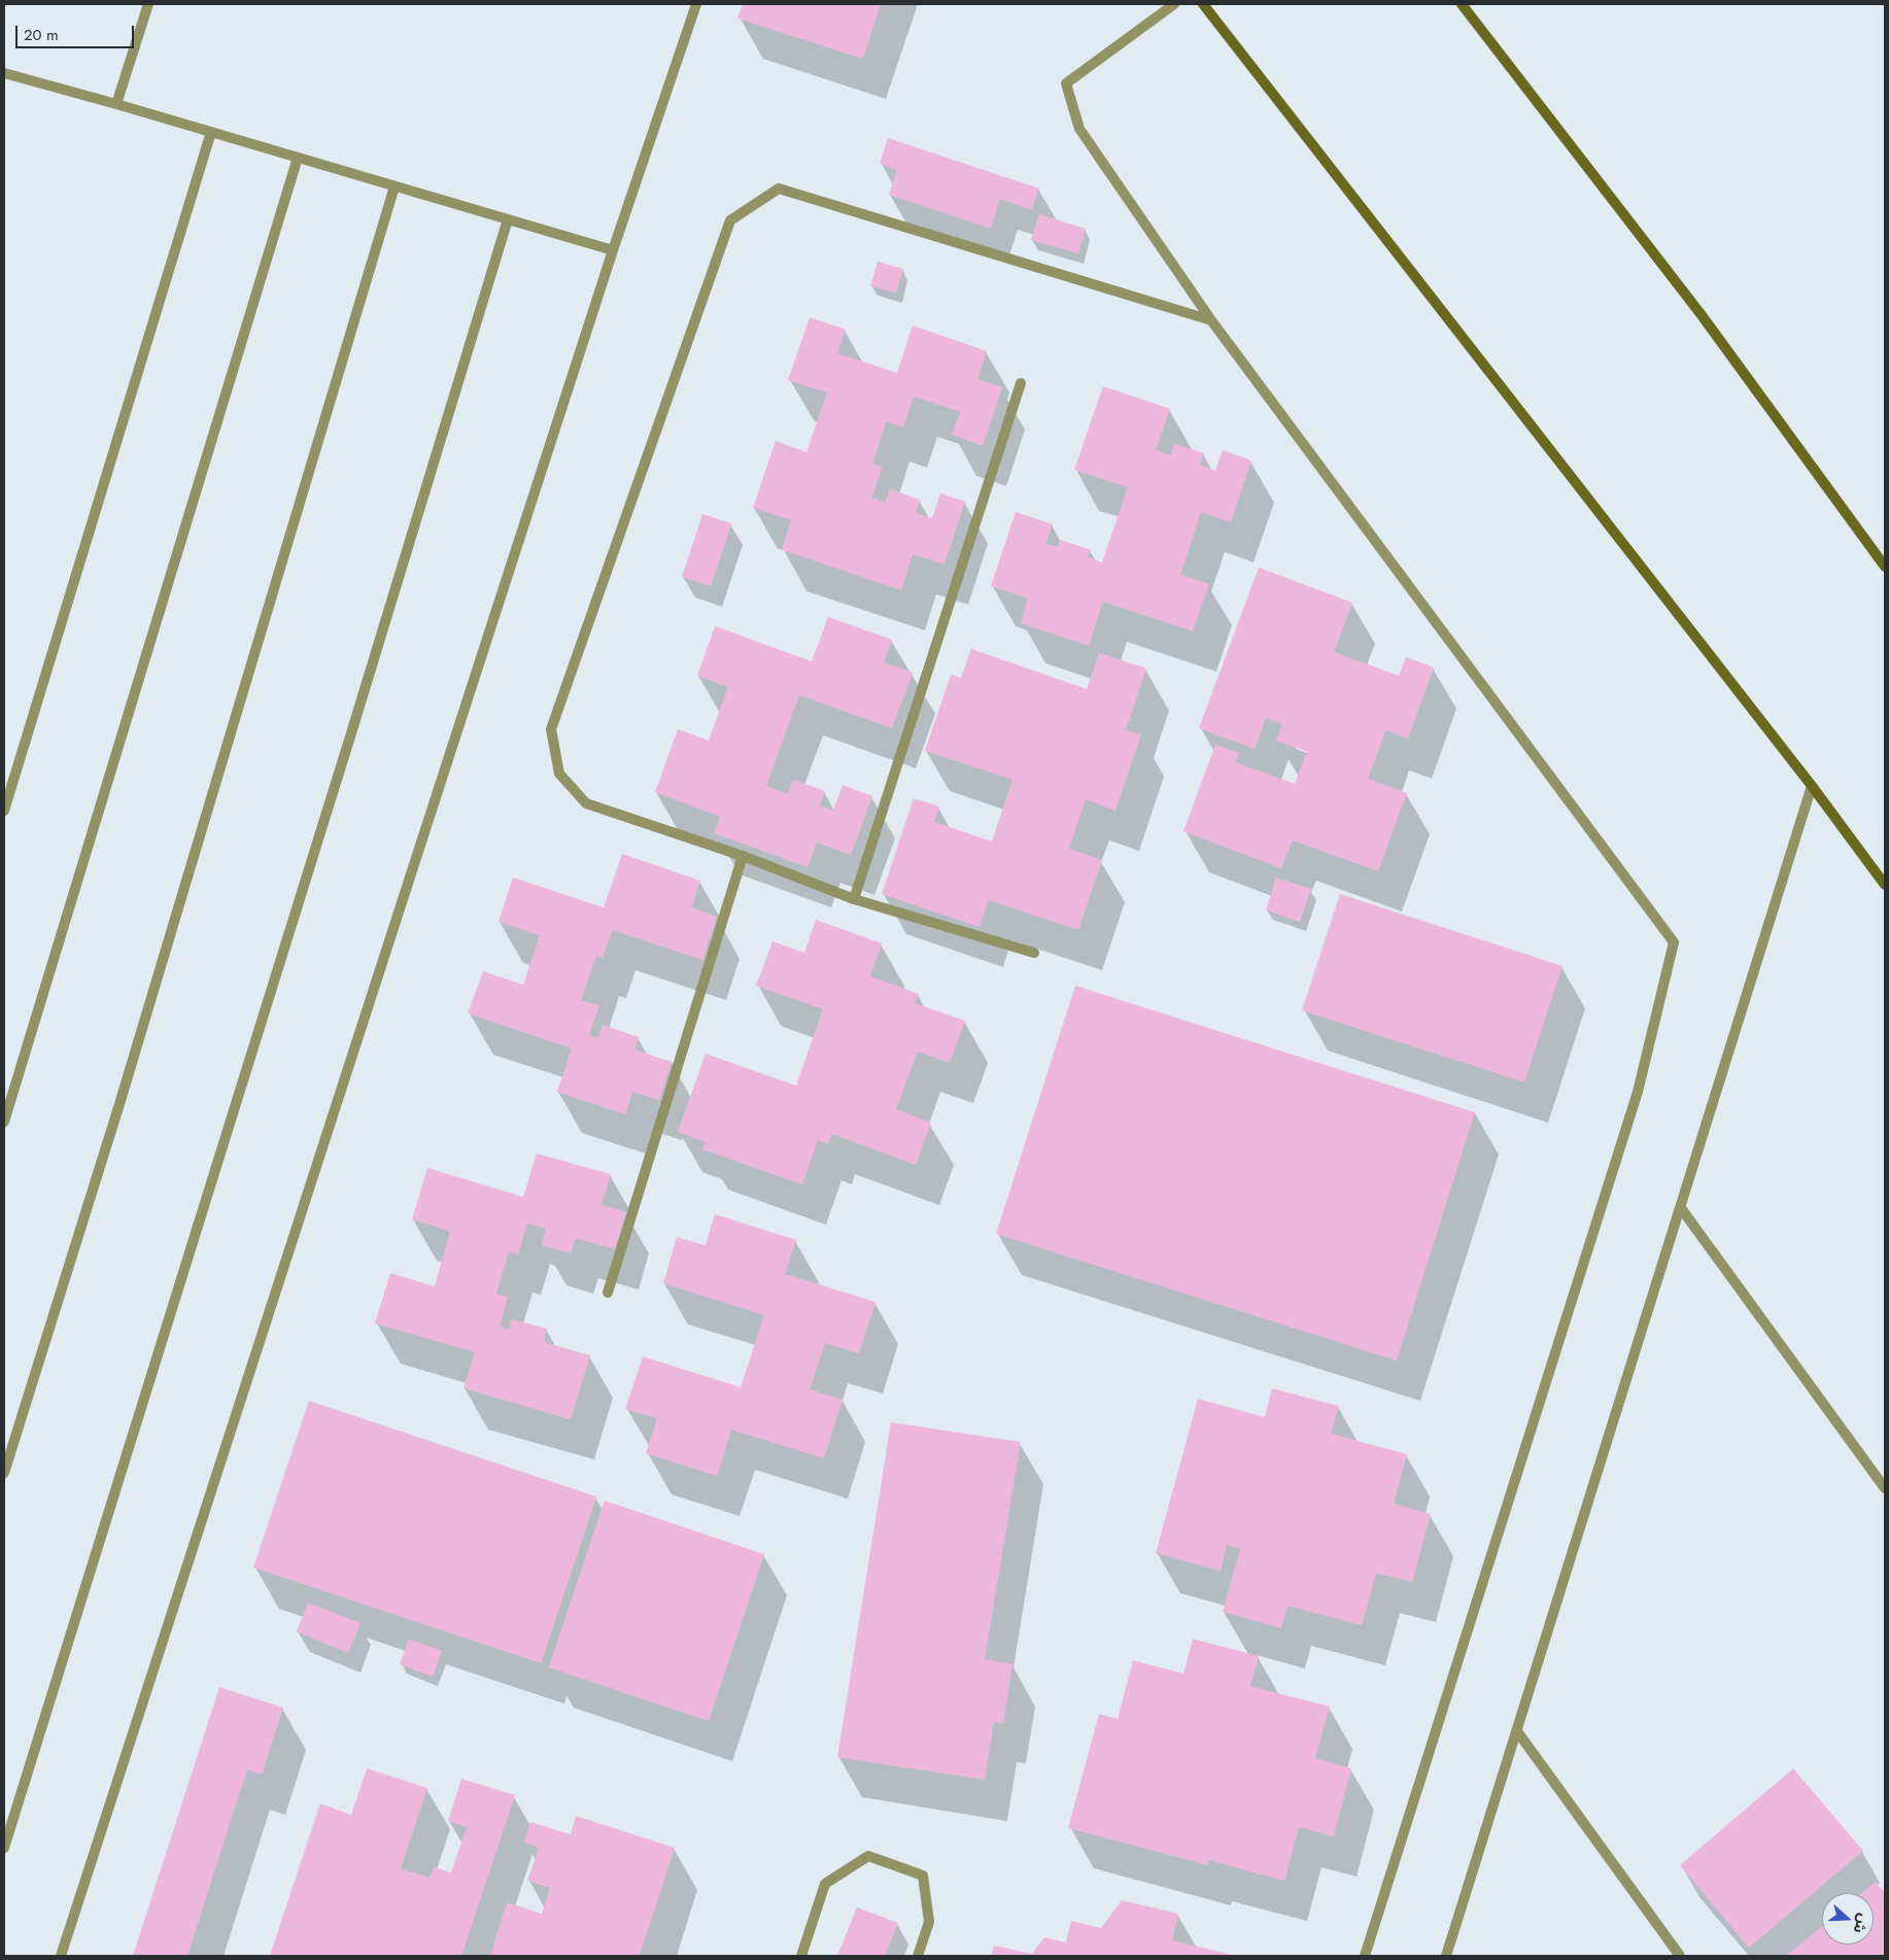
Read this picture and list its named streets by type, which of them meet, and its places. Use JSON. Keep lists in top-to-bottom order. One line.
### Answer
{"scale_bar":"20 m","north":"right"}
